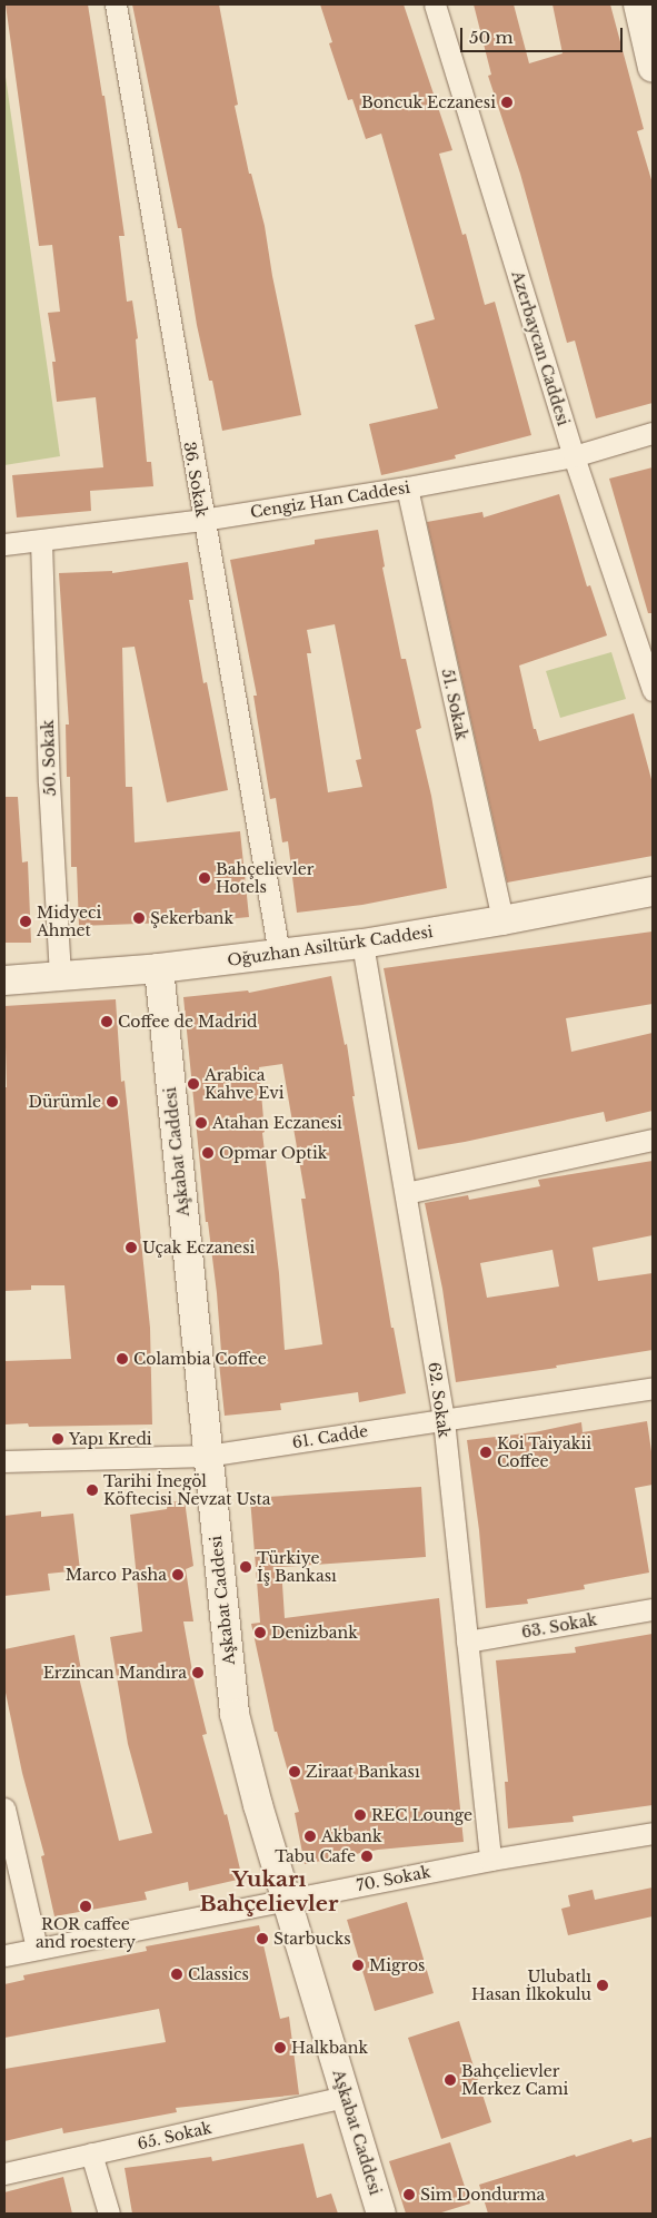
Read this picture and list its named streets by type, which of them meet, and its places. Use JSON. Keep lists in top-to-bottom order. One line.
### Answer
{"streets":{"main road":["Oğuzhan Asiltürk Caddesi","Aşkabat Caddesi"],"street":["Azerbaycan Caddesi","36. Sokak","Cengiz Han Caddesi","51. Sokak","50. Sokak","62. Sokak","61. Cadde","63. Sokak","70. Sokak","65. Sokak"]},"crossings":[["Azerbaycan Caddesi","Cengiz Han Caddesi"],["36. Sokak","Cengiz Han Caddesi"],["36. Sokak","Oğuzhan Asiltürk Caddesi"],["Cengiz Han Caddesi","51. Sokak"],["Cengiz Han Caddesi","50. Sokak"],["51. Sokak","Oğuzhan Asiltürk Caddesi"],["50. Sokak","Oğuzhan Asiltürk Caddesi"],["Oğuzhan Asiltürk Caddesi","Aşkabat Caddesi"],["Oğuzhan Asiltürk Caddesi","62. Sokak"],["Aşkabat Caddesi","61. Cadde"],["Aşkabat Caddesi","70. Sokak"],["Aşkabat Caddesi","65. Sokak"],["62. Sokak","61. Cadde"],["62. Sokak","63. Sokak"],["62. Sokak","70. Sokak"]],"districts":["Yukarı Bahçelievler"],"places":["Boncuk Eczanesi","Bahçelievler Hotels","Şekerbank","Midyeci Ahmet","Coffee de Madrid","Arabica Kahve Evi","Dürümle","Atahan Eczanesi","Opmar Optik","Uçak Eczanesi","Colambia Coffee","Yapı Kredi","Koi Taiyakii Coffee","Tarihi İnegöl Köftecisi Nevzat Usta","Türkiye İş Bankası","Marco Pasha","Denizbank","Erzincan Mandıra","Ziraat Bankası","REC Lounge","Akbank","Tabu Cafe","ROR caffee and roestery","Starbucks","Migros","Classics","Ulubatlı Hasan İlkokulu","Halkbank","Bahçelievler Merkez Cami","Sim Dondurma"],"scale_bar":"50 m"}
